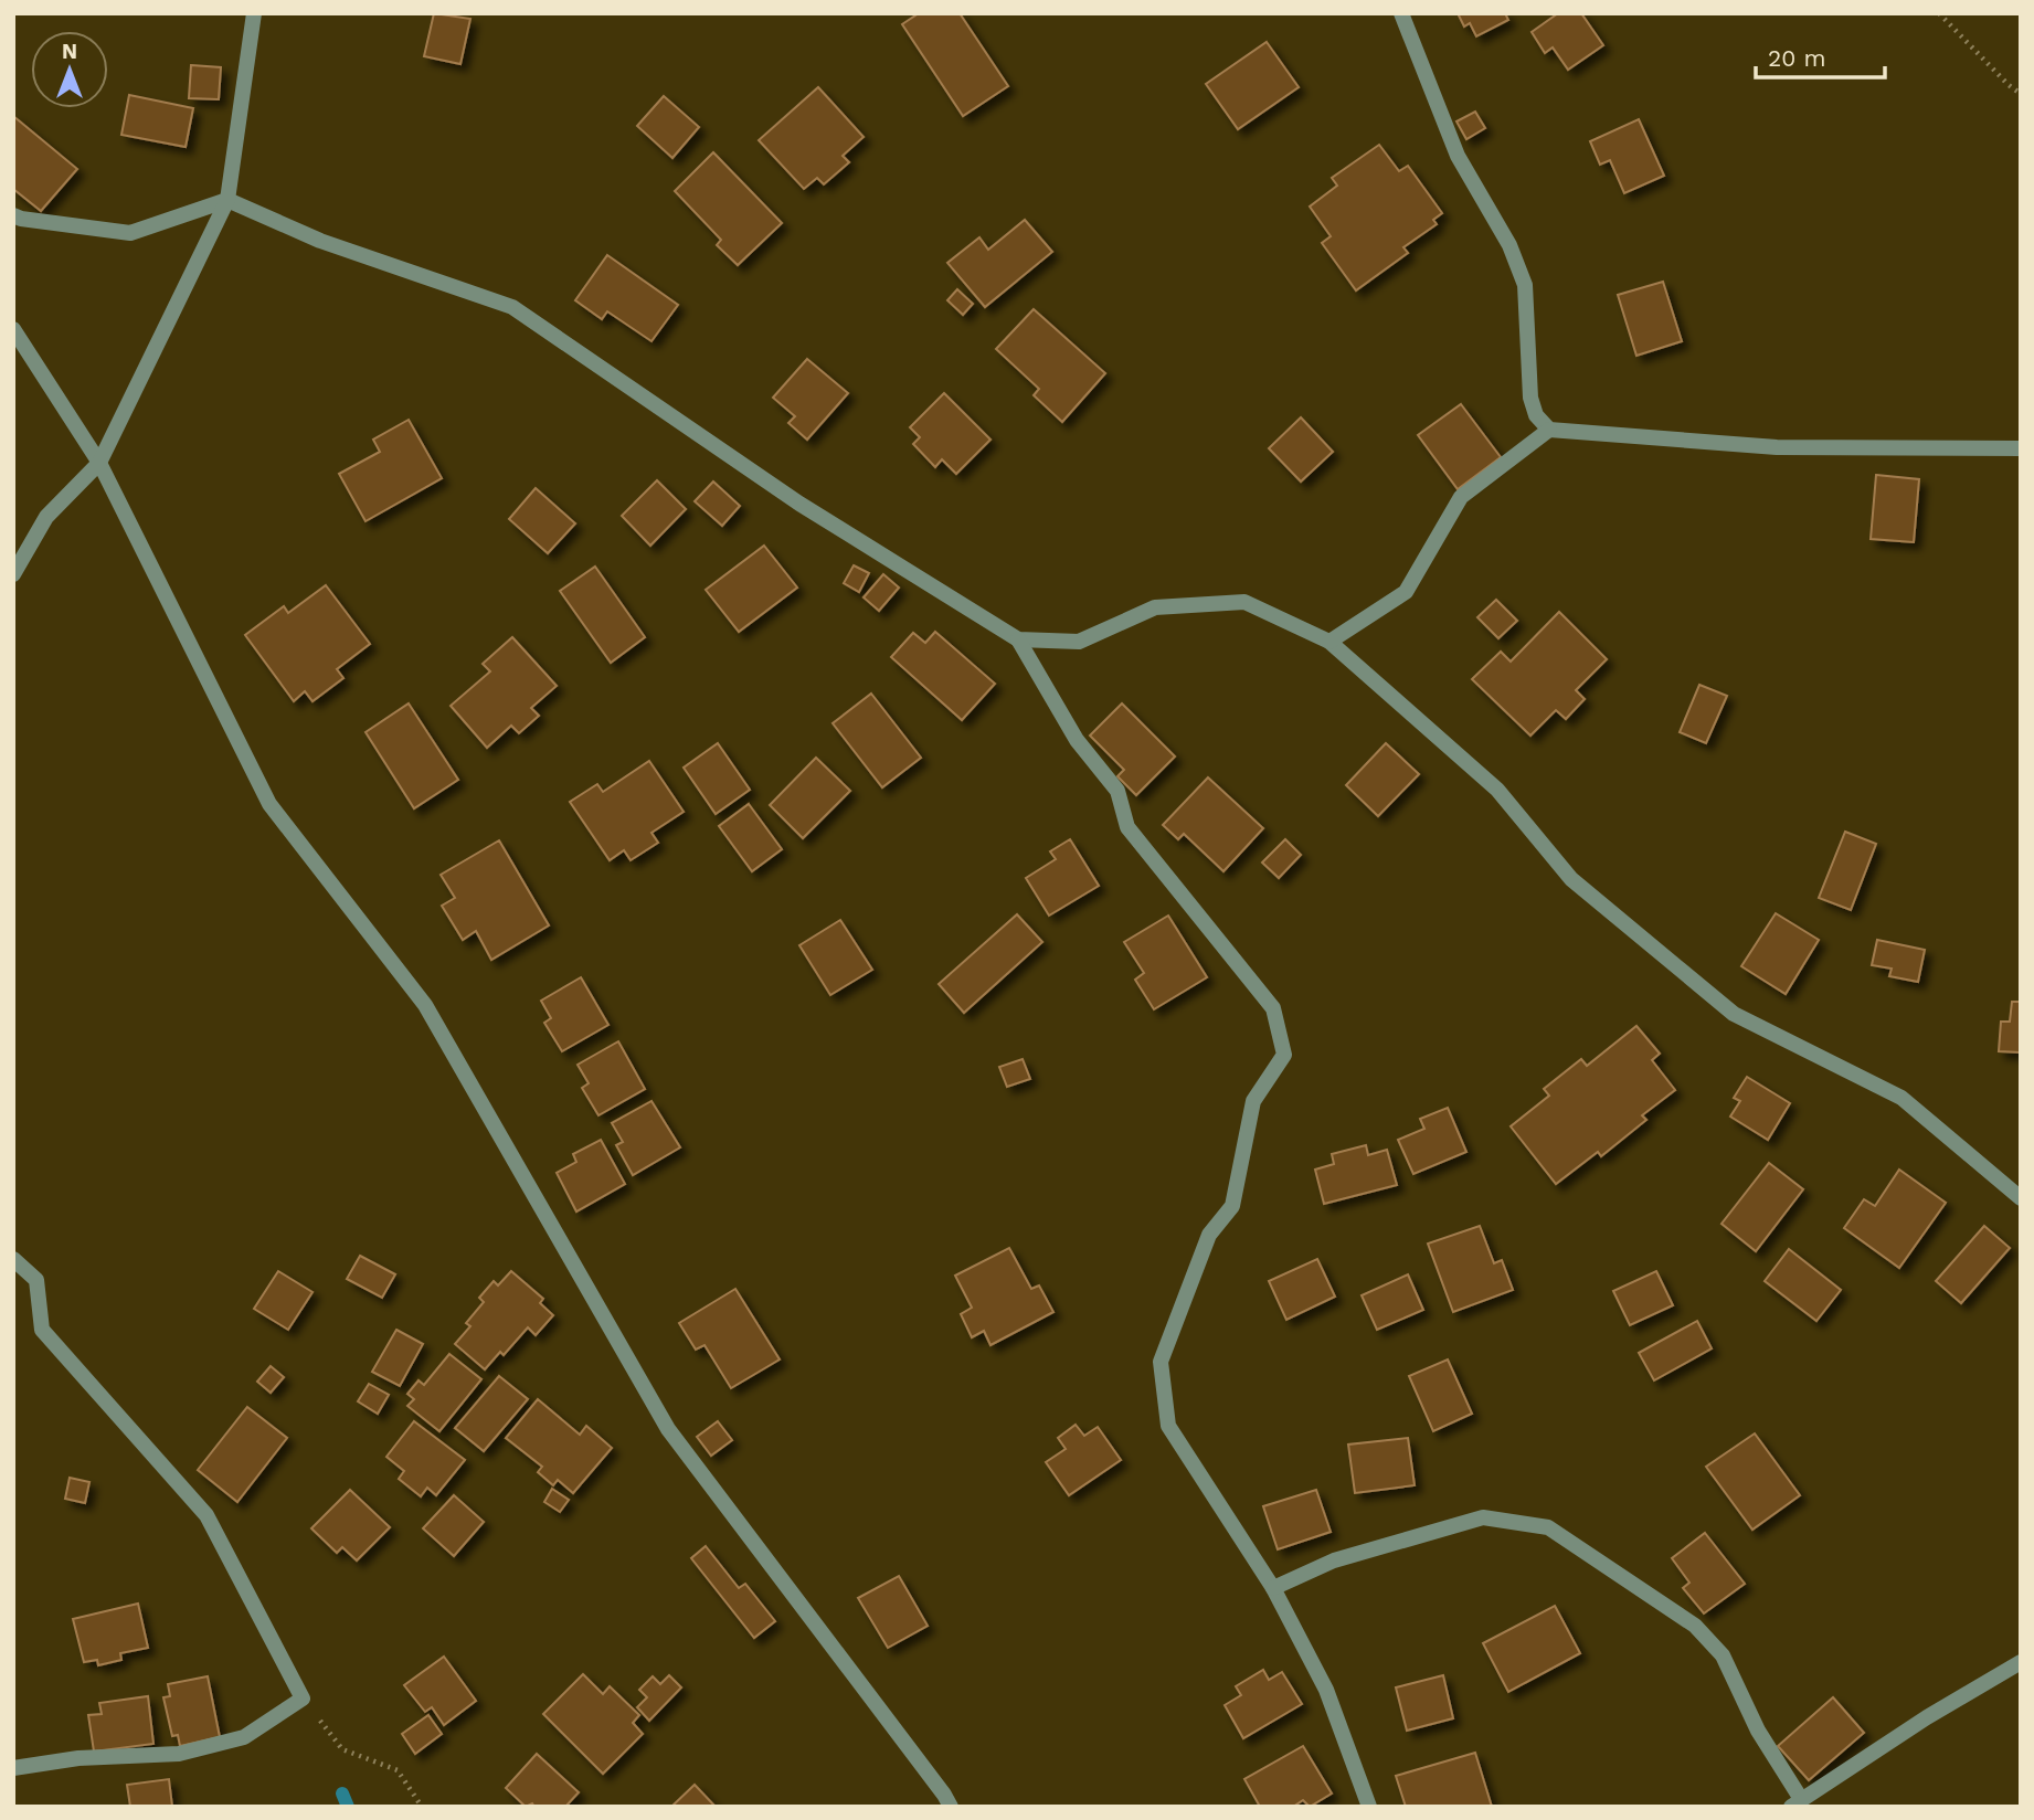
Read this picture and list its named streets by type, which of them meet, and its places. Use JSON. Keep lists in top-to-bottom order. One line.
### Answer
{"scale_bar":"20 m","north":"top"}
